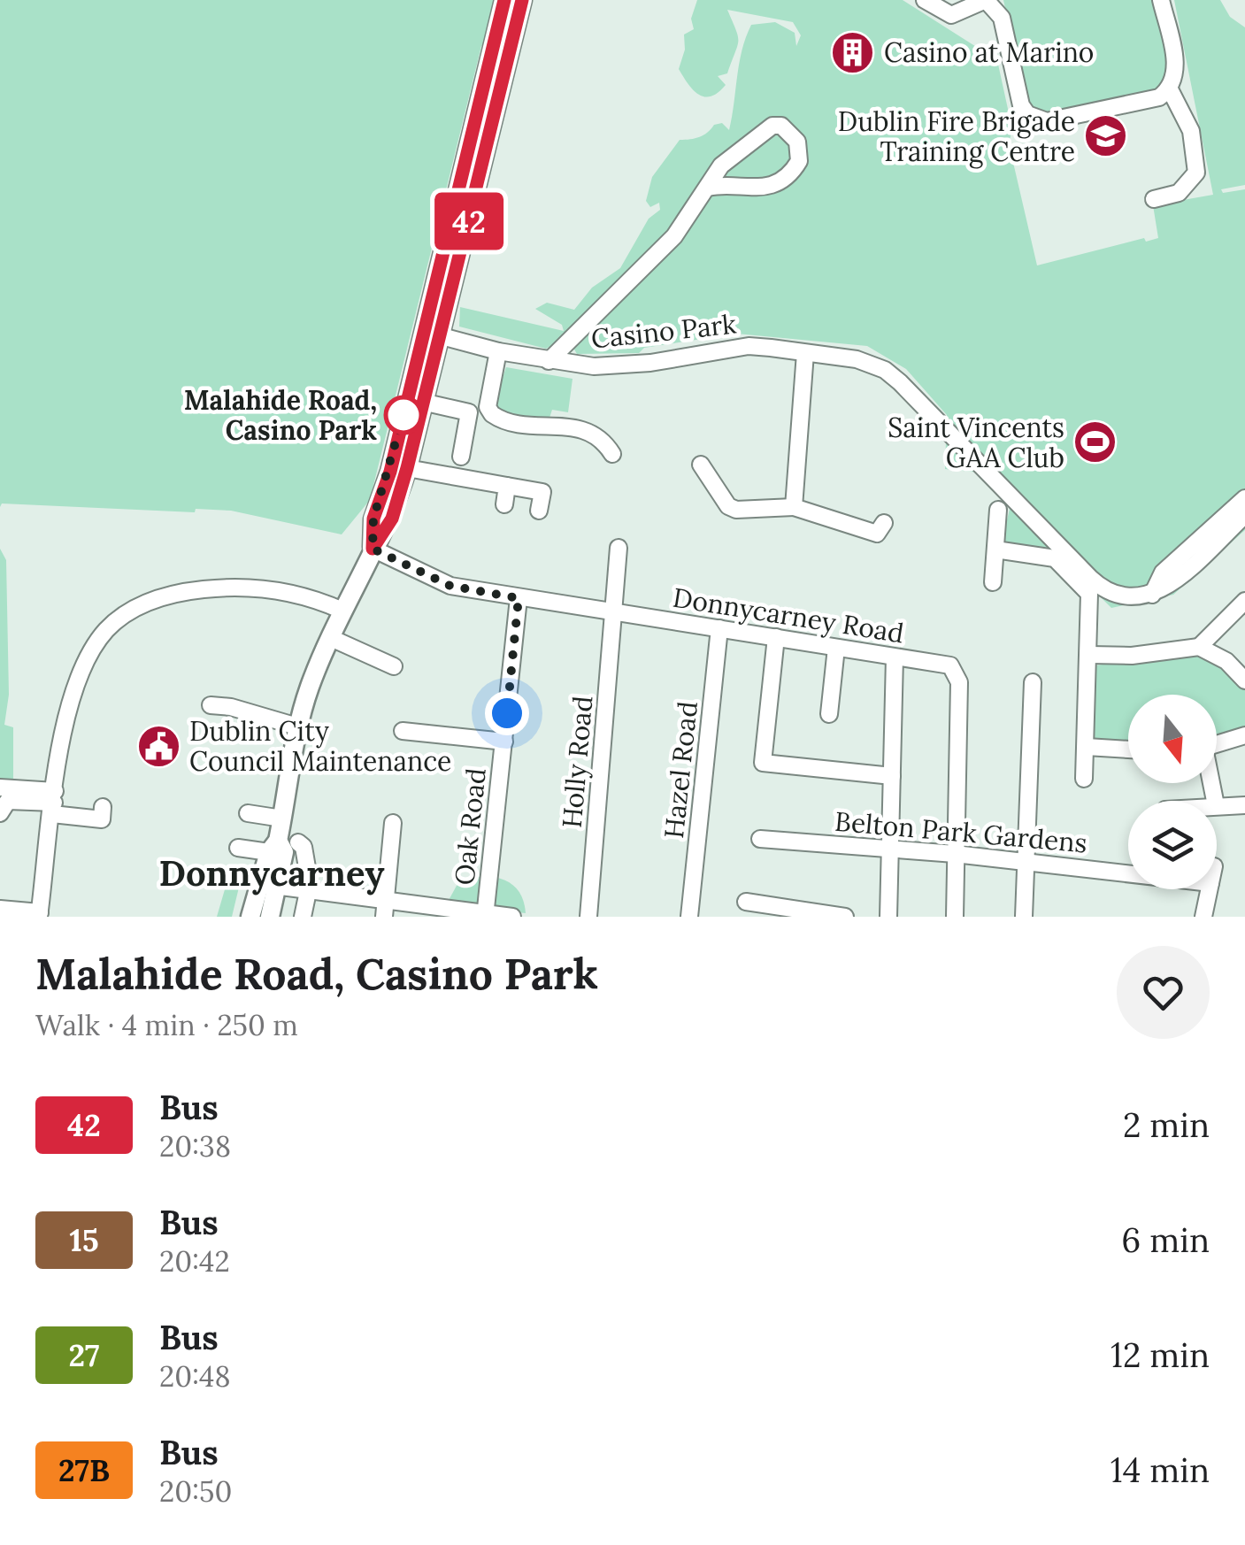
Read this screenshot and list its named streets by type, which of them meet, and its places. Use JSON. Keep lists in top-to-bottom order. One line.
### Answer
{"streets":{"street":["Casino Park","Donnycarney Road","Holly Road","Hazel Road","Oak Road","Belton Park Gardens"]},"crossings":[["Donnycarney Road","Holly Road"],["Donnycarney Road","Hazel Road"],["Donnycarney Road","Oak Road"],["Donnycarney Road","Belton Park Gardens"]],"districts":["Donnycarney"],"places":{"building":["Casino at Marino"],"school or university":["Dublin Fire Brigade Training Centre"],"other":["Malahide Road, Casino Park"],"sports":["Saint Vincents GAA Club"],"public building":["Dublin City Council Maintenance"]},"lines":["bus line 42"],"north":"bottom","page":{"on_map":"42","heading":["Malahide Road, Casino Park","Walk · 4 min · 250 m"],"list":[{"mark":"42","name":"Bus","note":"20:38","value":"2 min"},{"mark":"15","name":"Bus","note":"20:42","value":"6 min"},{"mark":"27","name":"Bus","note":"20:48","value":"12 min"},{"mark":"27B","name":"Bus","note":"20:50","value":"14 min"}]}}
